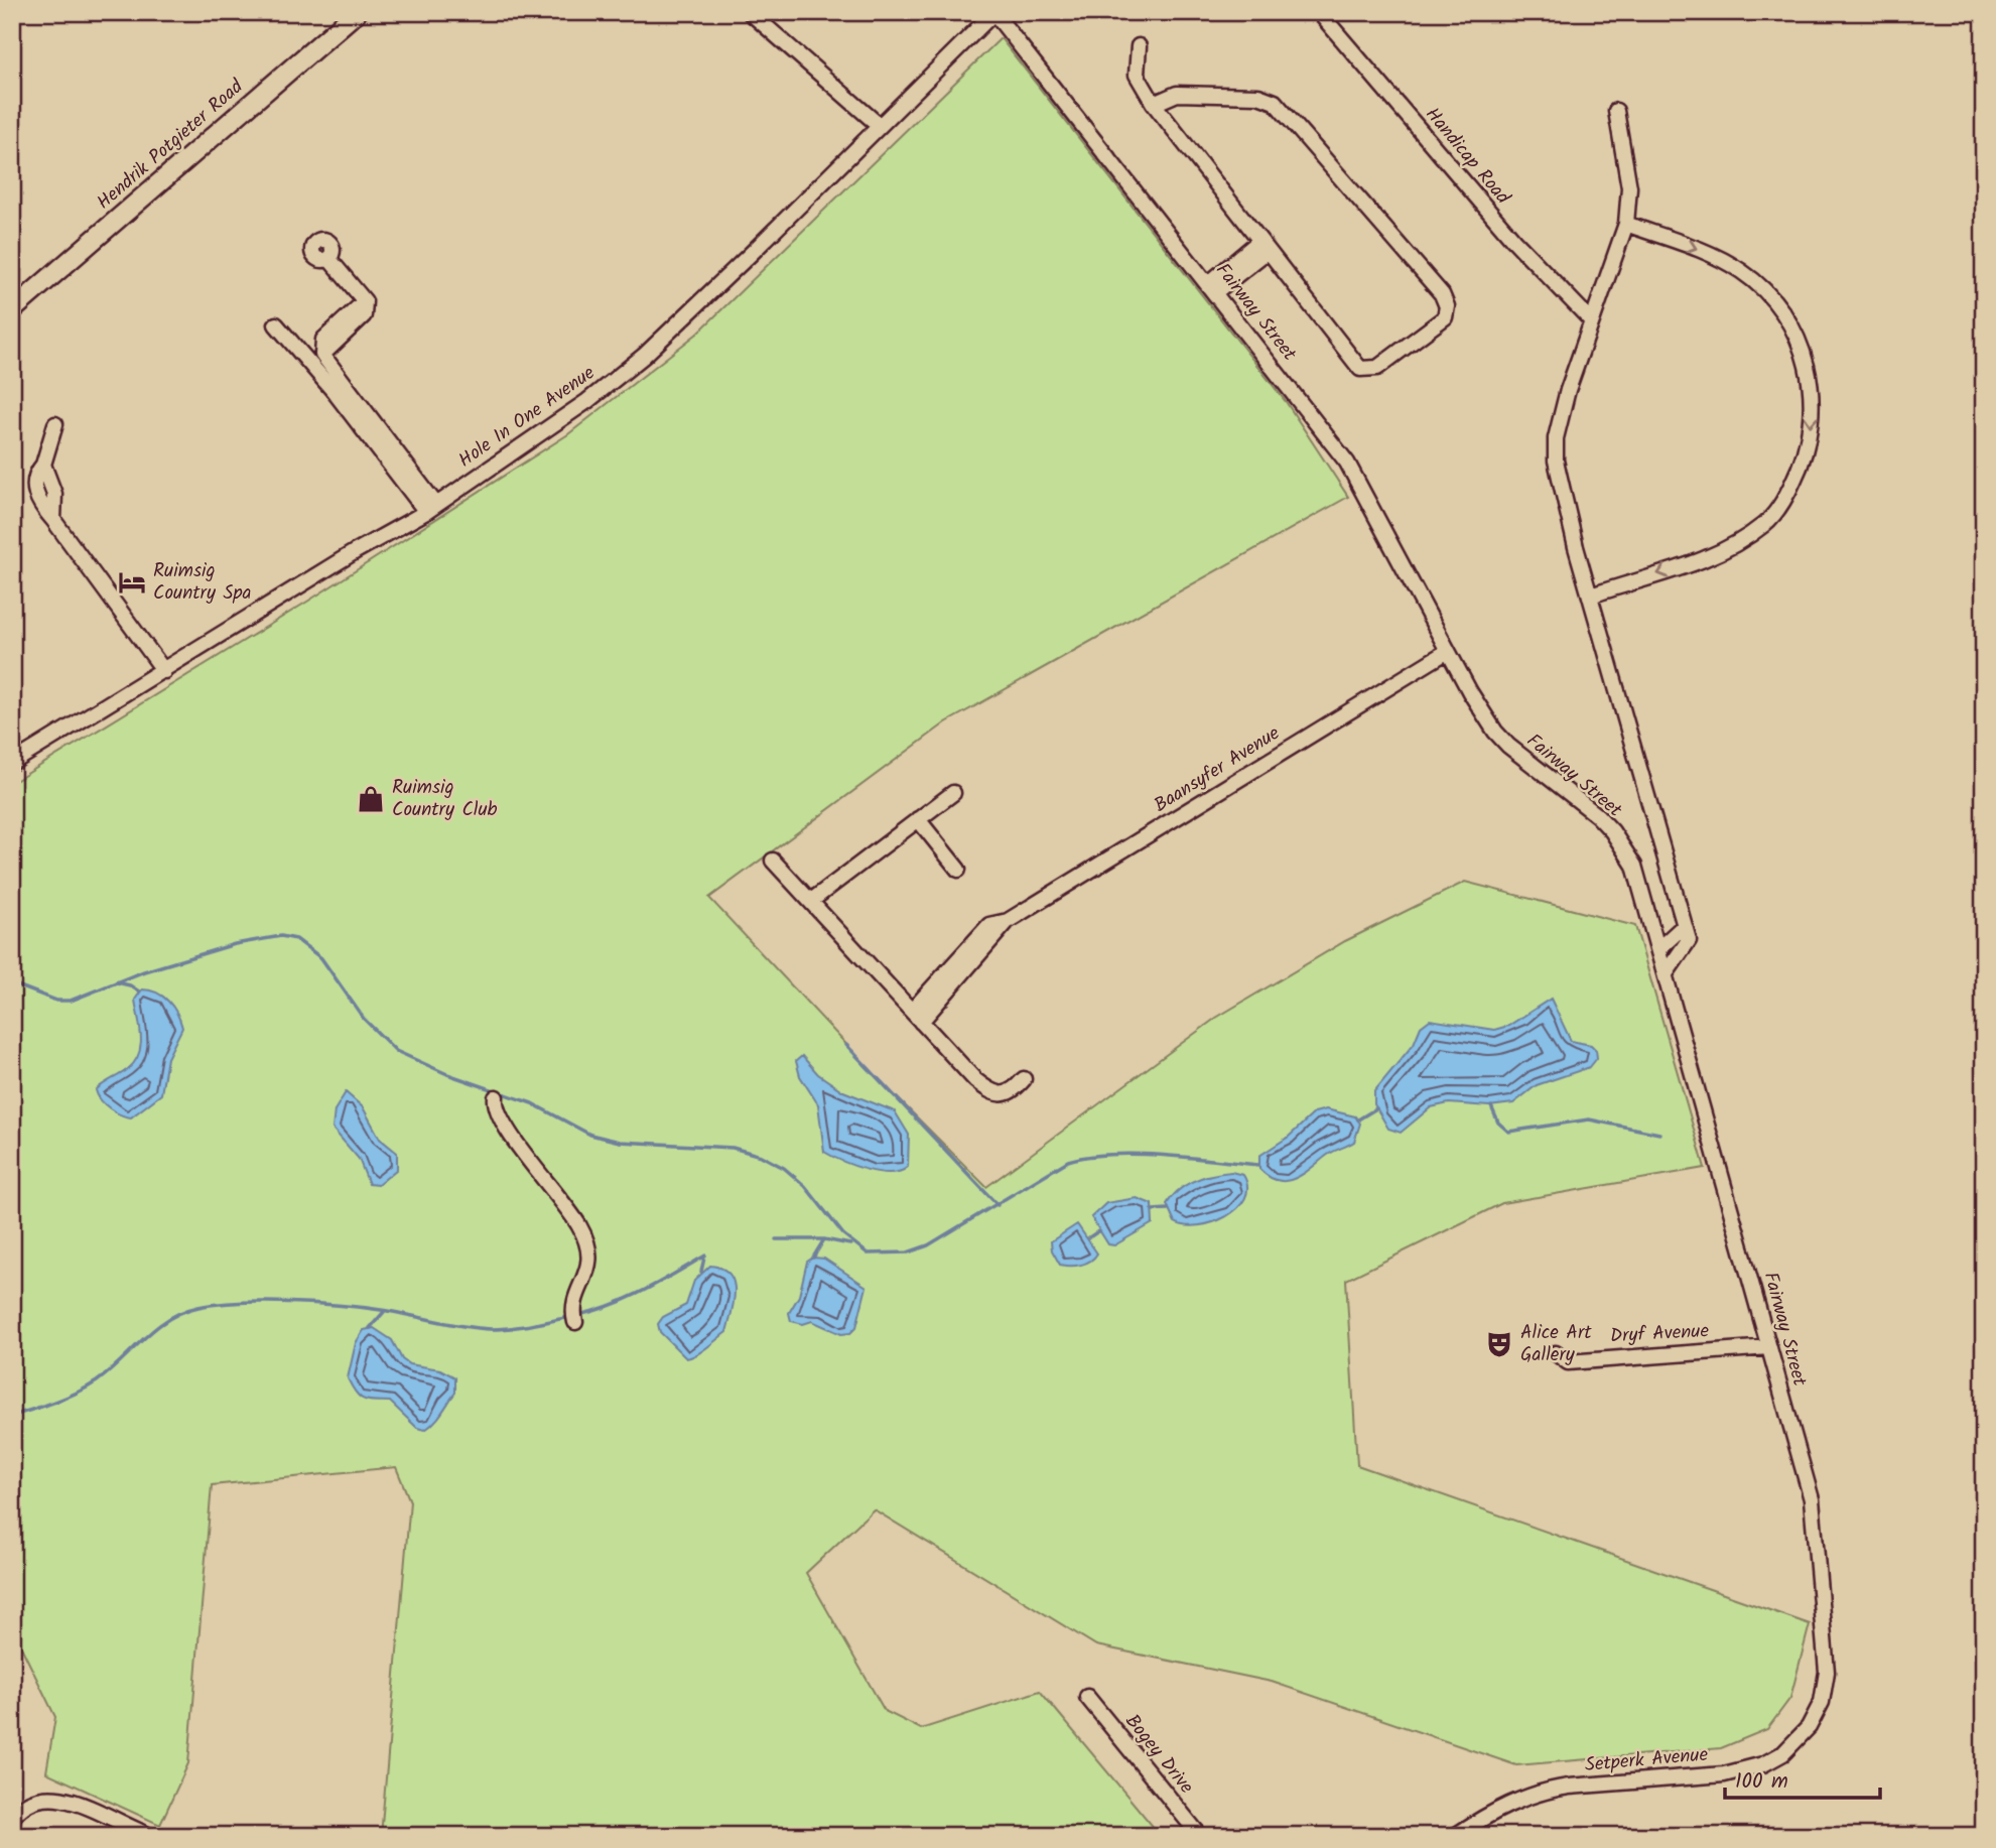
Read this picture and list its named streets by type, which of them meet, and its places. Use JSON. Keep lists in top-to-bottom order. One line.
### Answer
{"streets":{"main road":["Hendrik Potgieter Road"],"street":["Handicap Road","Fairway Street","Hole In One Avenue","Baansyfer Avenue","Dryf Avenue","Bogey Drive","Setperk Avenue"]},"crossings":[["Fairway Street","Hole In One Avenue"],["Fairway Street","Baansyfer Avenue"],["Fairway Street","Dryf Avenue"],["Fairway Street","Setperk Avenue"]],"places":{"hotel":["Ruimsig Country Spa"],"shop":["Ruimsig Country Club"],"theatre":["Alice Art Gallery"]},"scale_bar":"100 m"}
